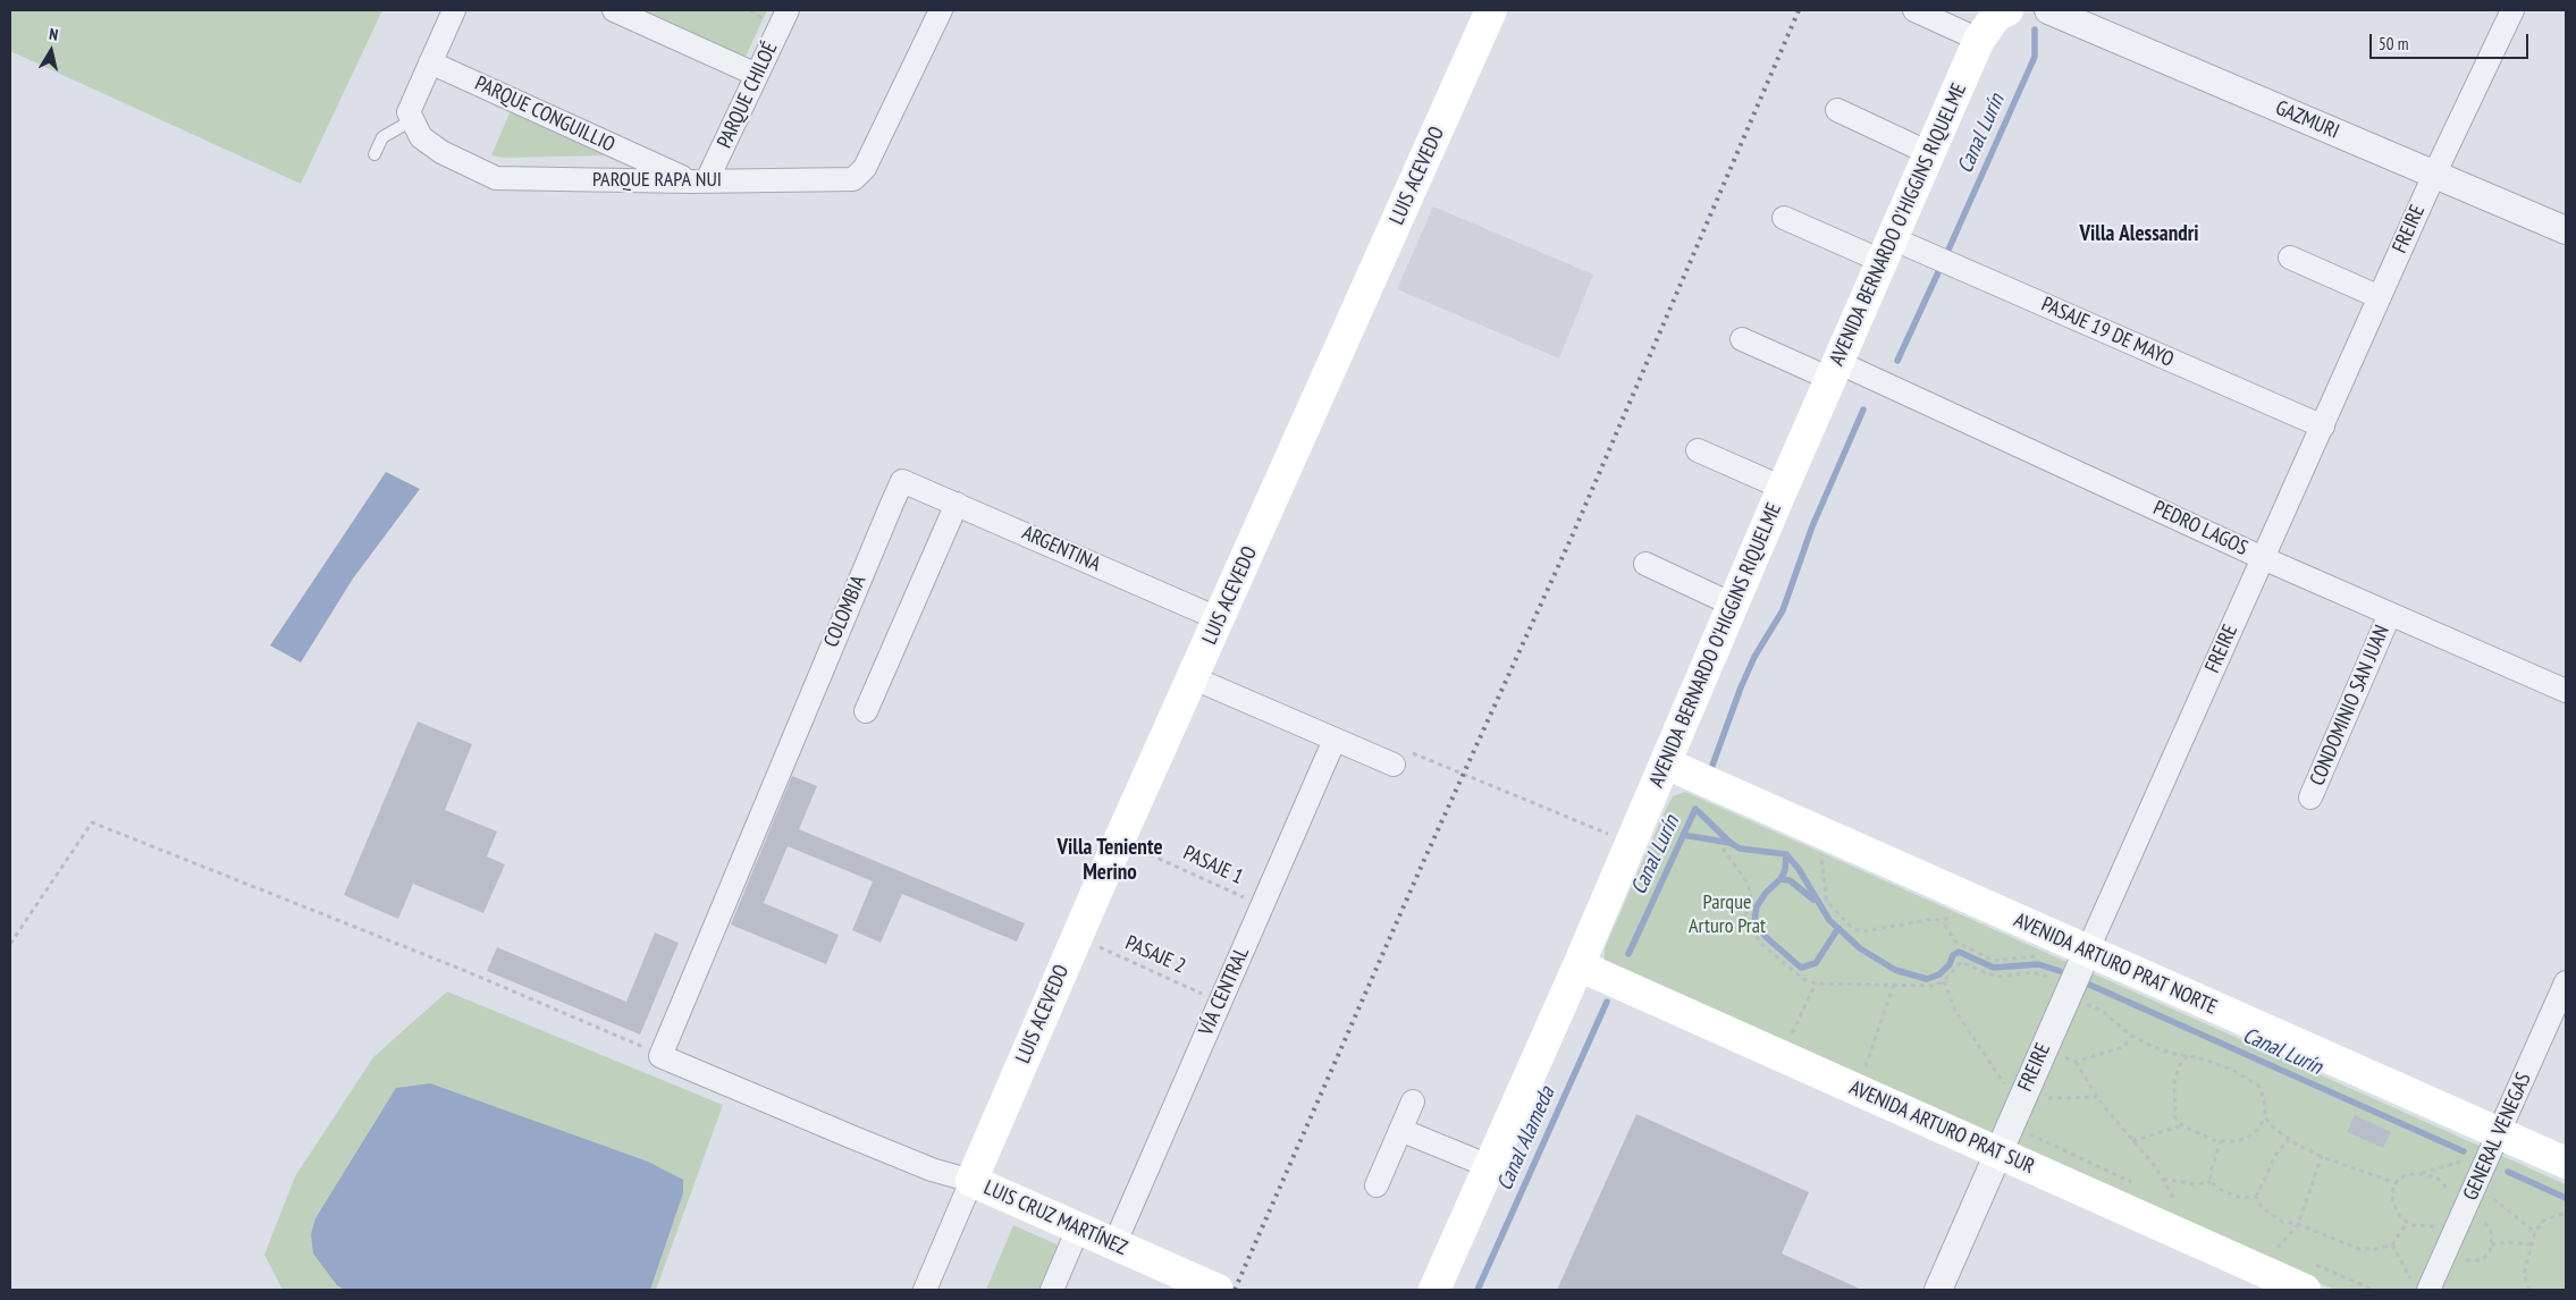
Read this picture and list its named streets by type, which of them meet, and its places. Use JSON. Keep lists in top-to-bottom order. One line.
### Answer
{"streets":{"main road":["LUIS ACEVEDO","AVENIDA BERNARDO O'HIGGINS RIQUELME","AVENIDA ARTURO PRAT NORTE","AVENIDA ARTURO PRAT SUR","LUIS CRUZ MARTÍNEZ"],"street":["PARQUE CHILOÉ","PARQUE CONGUILLIO","GAZMURI","PARQUE RAPA NUI","FREIRE","PASAJE 19 DE MAYO","PEDRO LAGOS","ARGENTINA","COLOMBIA","CONDOMINIO SAN JUAN","VÍA CENTRAL","GENERAL VENEGAS"],"path":["PASAJE 1","PASAJE 2"]},"crossings":[["PARQUE CHILOÉ","PARQUE CONGUILLIO"],["PARQUE CHILOÉ","PARQUE RAPA NUI"],["PARQUE CONGUILLIO","PARQUE RAPA NUI"],["GAZMURI","FREIRE"],["LUIS ACEVEDO","ARGENTINA"],["LUIS ACEVEDO","PASAJE 1"],["LUIS ACEVEDO","PASAJE 2"],["LUIS ACEVEDO","LUIS CRUZ MARTÍNEZ"],["AVENIDA BERNARDO O'HIGGINS RIQUELME","PASAJE 19 DE MAYO"],["AVENIDA BERNARDO O'HIGGINS RIQUELME","PEDRO LAGOS"],["AVENIDA BERNARDO O'HIGGINS RIQUELME","AVENIDA ARTURO PRAT NORTE"],["AVENIDA BERNARDO O'HIGGINS RIQUELME","AVENIDA ARTURO PRAT SUR"],["FREIRE","PASAJE 19 DE MAYO"],["FREIRE","PEDRO LAGOS"],["FREIRE","AVENIDA ARTURO PRAT NORTE"],["FREIRE","AVENIDA ARTURO PRAT SUR"],["PEDRO LAGOS","CONDOMINIO SAN JUAN"],["ARGENTINA","COLOMBIA"],["PASAJE 1","VÍA CENTRAL"],["PASAJE 2","VÍA CENTRAL"],["AVENIDA ARTURO PRAT NORTE","GENERAL VENEGAS"],["VÍA CENTRAL","LUIS CRUZ MARTÍNEZ"]],"districts":["Villa Alessandri","Villa Teniente Merino"],"water":["Canal Lurín","Canal Alameda"],"parks":["Parque Arturo Prat"],"scale_bar":"50 m","north":"top"}
